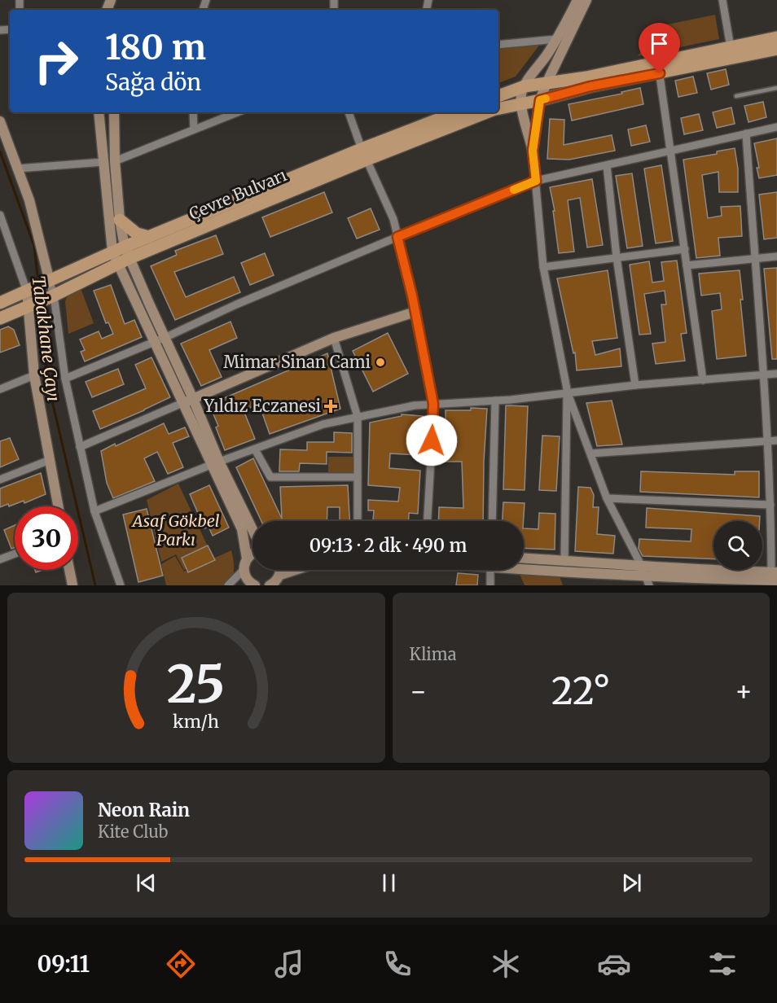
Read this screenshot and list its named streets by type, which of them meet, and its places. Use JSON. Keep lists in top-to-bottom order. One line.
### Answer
{"streets":{"main road":["Çevre Bulvarı"]},"water":["Tabakhane Çayı"],"parks":["Asaf Gökbel Parkı"],"places":{"other":["Mimar Sinan Cami"],"health":["Yıldız Eczanesi"]},"page":{"turn":["180 m","Sağa dön"],"limit":"30","trip":"09:13 · 2 dk · 490 m","tile":"Klima","heat":["−","22°","+"],"song":["Neon Rain","Kite Club"],"tabs":"09:11","gauge":["25","km/h"]}}
